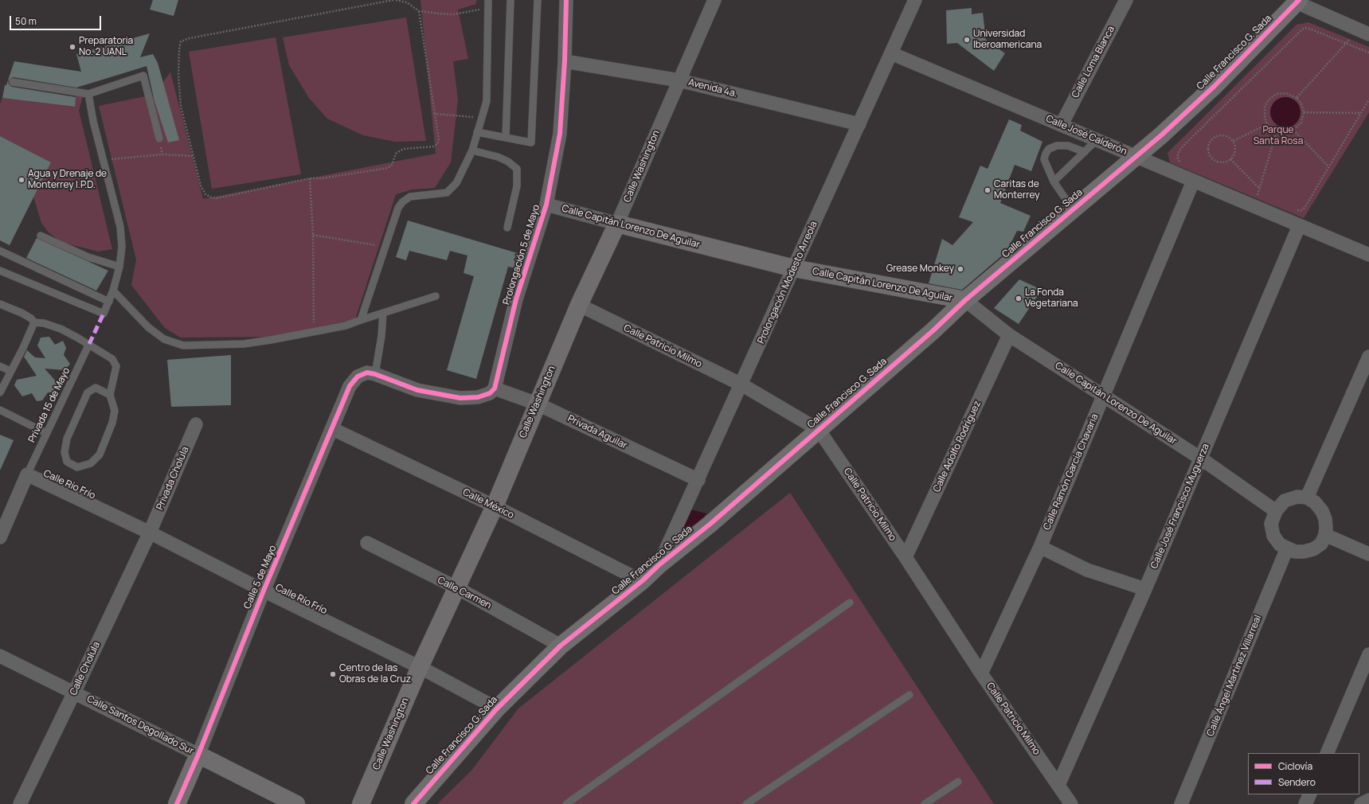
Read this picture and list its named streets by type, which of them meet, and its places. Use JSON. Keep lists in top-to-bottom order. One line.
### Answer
{"streets":{"street":["Calle Francisco G. Sada","Calle Loma Blanca","Avenida 4a.","Calle José Calderón","Calle Washington","Calle Capitán Lorenzo De Aguilar","Prolongación 5 de Mayo","Prolongación Modesto Arreola","Calle Patricio Milmo","Privada Aguilar","Calle Adolfo Rodríguez","Calle Ramón García Chavaria","Privada Cholula","Calle Río Frío","Calle México","Calle José Francisco Muguerza","Calle 5 de Mayo","Calle Carmen","Calle Cholula","Calle Ángel Martínez Villarreal","Calle Santos Degollado Sur"],"lane":["Privada 15 de Mayo"]},"crossings":[["Calle Francisco G. Sada","Calle José Calderón"],["Calle Francisco G. Sada","Calle Capitán Lorenzo De Aguilar"],["Calle Francisco G. Sada","Prolongación Modesto Arreola"],["Calle Francisco G. Sada","Calle Patricio Milmo"],["Calle Francisco G. Sada","Calle Río Frío"],["Calle Francisco G. Sada","Calle México"],["Calle Francisco G. Sada","Calle Carmen"],["Calle Loma Blanca","Calle José Calderón"],["Avenida 4a.","Calle Washington"],["Avenida 4a.","Prolongación 5 de Mayo"],["Avenida 4a.","Prolongación Modesto Arreola"],["Calle José Calderón","Prolongación Modesto Arreola"],["Calle José Calderón","Calle Ramón García Chavaria"],["Calle José Calderón","Calle José Francisco Muguerza"],["Calle Washington","Calle Capitán Lorenzo De Aguilar"],["Calle Washington","Calle Patricio Milmo"],["Calle Washington","Privada Aguilar"],["Calle Washington","Calle Río Frío"],["Calle Washington","Calle México"],["Calle Washington","Calle Carmen"],["Calle Capitán Lorenzo De Aguilar","Prolongación 5 de Mayo"],["Calle Capitán Lorenzo De Aguilar","Prolongación Modesto Arreola"],["Calle Capitán Lorenzo De Aguilar","Calle Adolfo Rodríguez"],["Calle Capitán Lorenzo De Aguilar","Calle Ramón García Chavaria"],["Calle Capitán Lorenzo De Aguilar","Calle José Francisco Muguerza"],["Calle Capitán Lorenzo De Aguilar","Calle Ángel Martínez Villarreal"],["Prolongación 5 de Mayo","Privada Aguilar"],["Prolongación Modesto Arreola","Calle Patricio Milmo"],["Prolongación Modesto Arreola","Privada Aguilar"],["Calle Patricio Milmo","Calle Adolfo Rodríguez"],["Calle Patricio Milmo","Calle Ramón García Chavaria"],["Calle Patricio Milmo","Calle José Francisco Muguerza"],["Privada 15 de Mayo","Calle Río Frío"],["Privada Cholula","Calle Río Frío"],["Privada Cholula","Calle Cholula"],["Calle Río Frío","Calle 5 de Mayo"],["Calle Río Frío","Calle Cholula"],["Calle México","Calle 5 de Mayo"],["Calle 5 de Mayo","Calle Santos Degollado Sur"],["Calle Cholula","Calle Santos Degollado Sur"]],"parks":["Parque Santa Rosa"],"places":["Universidad Iberoamericana","Preparatoria No. 2 UANL","Agua y Drenaje de Monterrey I.P.D.","Caritas de Monterrey","Grease Monkey","La Fonda Vegetariana","Centro de las Obras de la Cruz"],"legend":["Ciclovía","Sendero"],"scale_bar":"50 m"}
